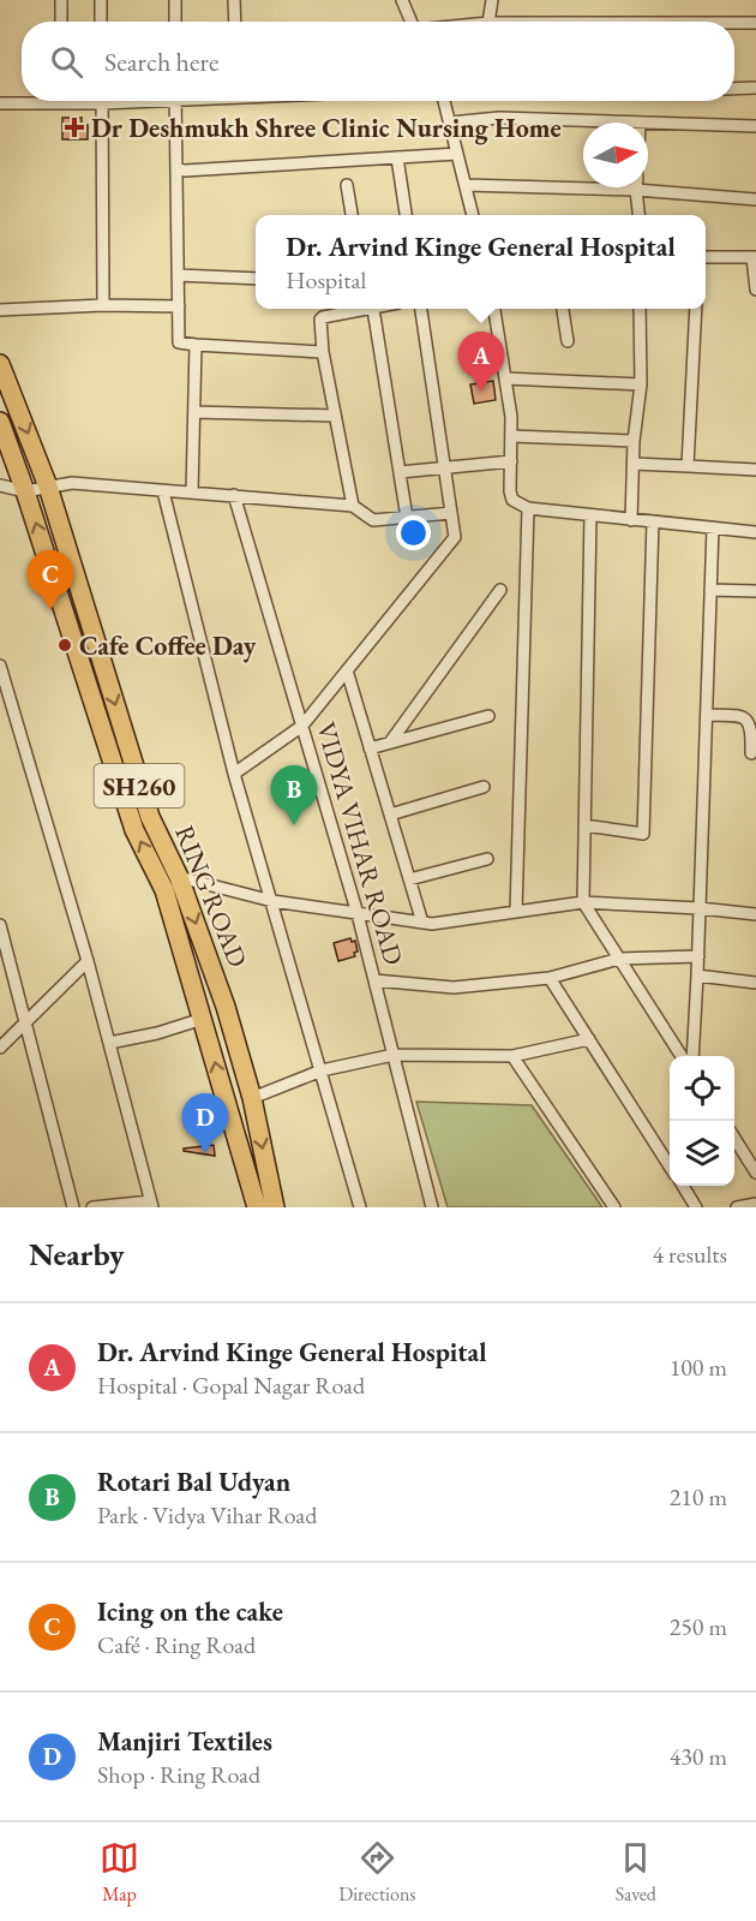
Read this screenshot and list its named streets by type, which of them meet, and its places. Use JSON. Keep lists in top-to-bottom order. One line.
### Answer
{"streets":{"main road":["SH260","RING ROAD"],"street":["VIDYA VIHAR ROAD"]},"places":{"health":["Dr Deshmukh Shree Clinic Nursing Home"],"other":["Cafe Coffee Day"]},"north":"right","page":{"search":"Search here","popup":["Dr. Arvind Kinge General Hospital","Hospital"],"pins":["A","C","B","D"],"heading":["Nearby","4 results"],"list":[{"mark":"A","name":"Dr. Arvind Kinge General Hospital","note":"Hospital · Gopal Nagar Road","value":"100 m"},{"mark":"B","name":"Rotari Bal Udyan","note":"Park · Vidya Vihar Road","value":"210 m"},{"mark":"C","name":"Icing on the cake","note":"Café · Ring Road","value":"250 m"},{"mark":"D","name":"Manjiri Textiles","note":"Shop · Ring Road","value":"430 m"}],"nav":["Map","Directions","Saved"]}}
